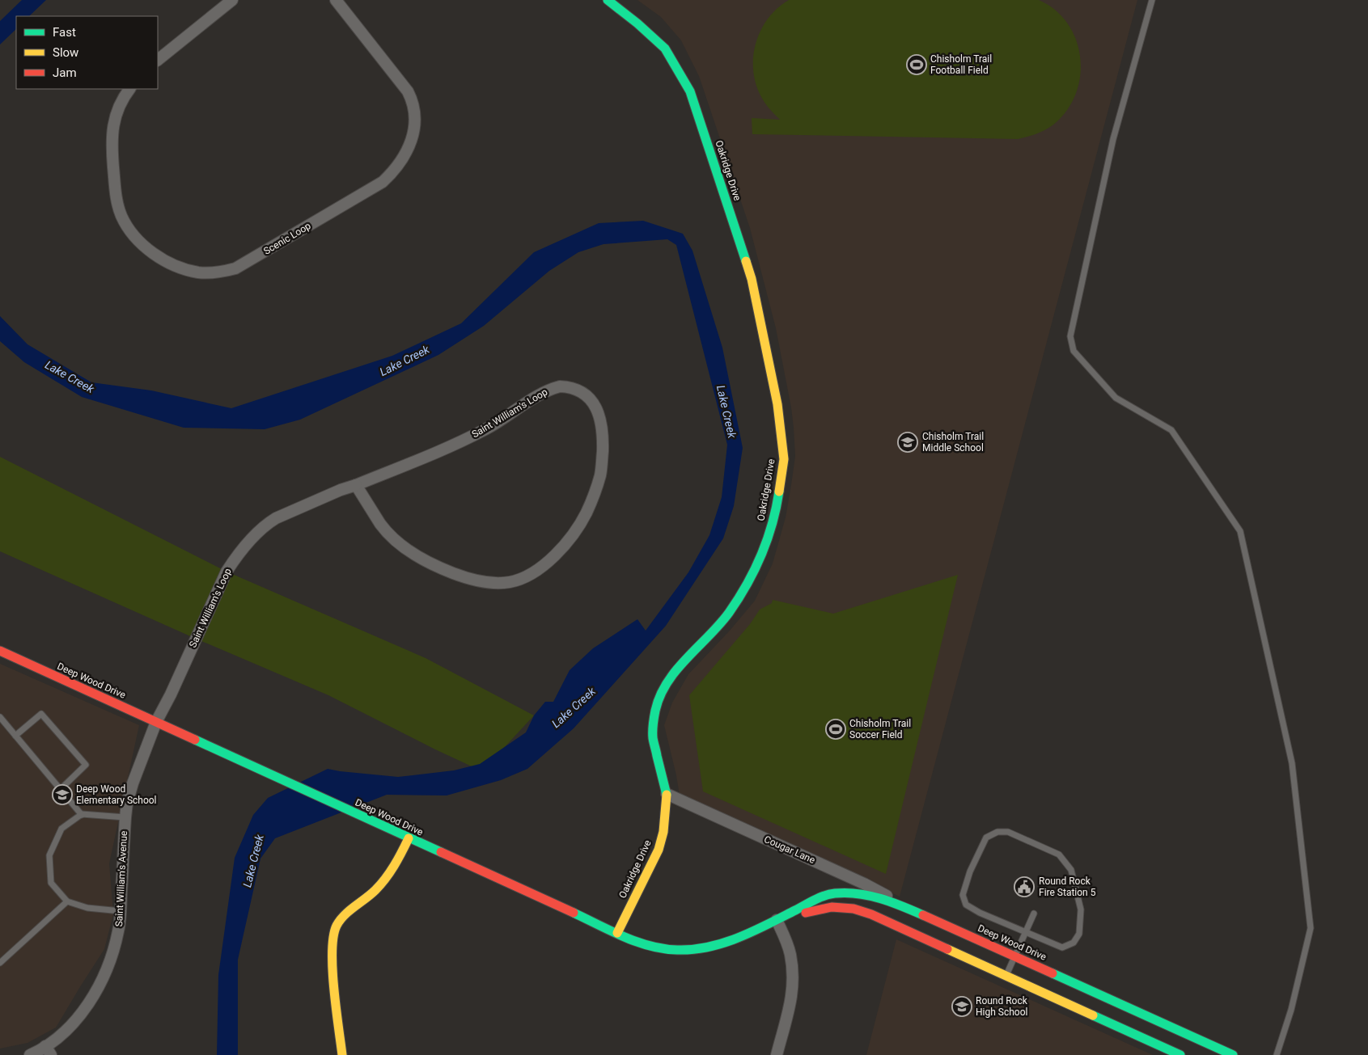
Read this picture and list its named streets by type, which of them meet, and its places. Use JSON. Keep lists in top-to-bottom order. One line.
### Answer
{"streets":{"street":["Oakridge Drive","Scenic Loop","Saint William's Loop","Deep Wood Drive","Cougar Lane","Saint William's Avenue"]},"crossings":[["Oakridge Drive","Deep Wood Drive"],["Oakridge Drive","Cougar Lane"],["Saint William's Loop","Deep Wood Drive"],["Saint William's Loop","Saint William's Avenue"],["Deep Wood Drive","Cougar Lane"],["Deep Wood Drive","Saint William's Avenue"]],"water":["Lake Creek"],"places":{"sports":["Chisholm Trail Football Field","Chisholm Trail Soccer Field"],"school or university":["Chisholm Trail Middle School","Deep Wood Elementary School","Round Rock High School"],"public building":["Round Rock Fire Station 5"]},"legend":["Fast","Slow","Jam"]}
